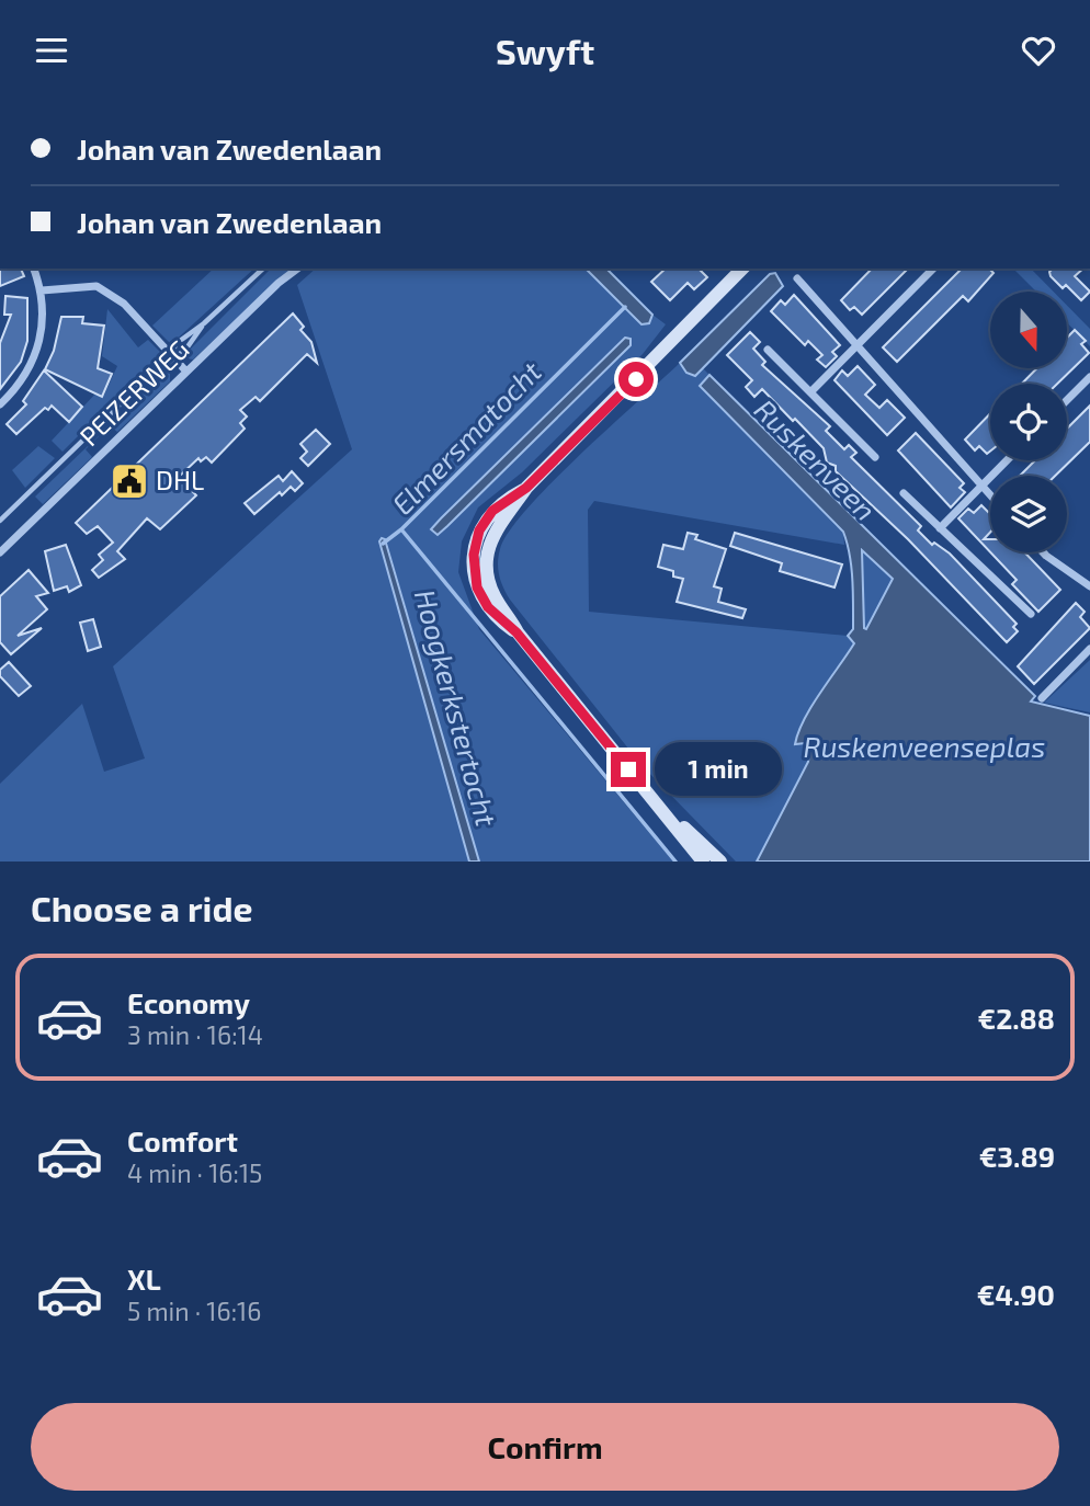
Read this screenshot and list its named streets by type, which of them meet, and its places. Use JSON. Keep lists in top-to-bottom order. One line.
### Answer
{"streets":{"street":["PEIZERWEG"]},"water":["Elmersmatocht","Ruskenveen","Hoogkerkstertocht","Ruskenveenseplas"],"places":{"public building":["DHL"]},"north":"bottom","page":{"header":"Swyft","banner":["Johan van Zwedenlaan","Johan van Zwedenlaan"],"bubble":"1 min","heading":"Choose a ride","list":[{"name":"Economy","note":"3 min · 16:14","value":"€2.88"},{"name":"Comfort","note":"4 min · 16:15","value":"€3.89"},{"name":"XL","note":"5 min · 16:16","value":"€4.90"}],"buttons":"Confirm"}}
